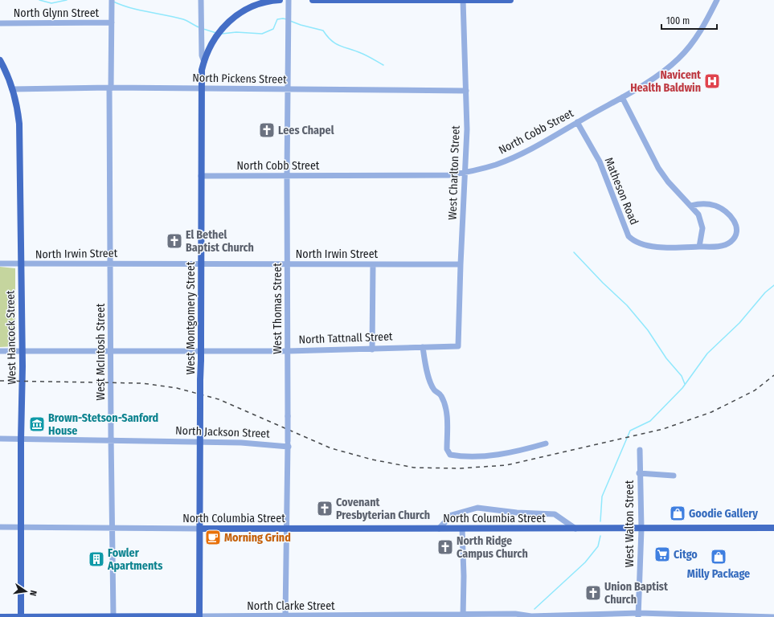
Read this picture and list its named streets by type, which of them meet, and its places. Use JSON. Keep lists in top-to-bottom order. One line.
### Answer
{"streets":{"main road":["West Montgomery Street","West Hancock Street","North Columbia Street","North Clarke Street"],"street":["North Glynn Street","North Pickens Street","North Cobb Street","West Charlton Street","Matheson Road","North Irwin Street","West Thomas Street","North Tattnall Street","West McIntosh Street","North Jackson Street","West Walton Street"]},"crossings":[["North Glynn Street","West McIntosh Street"],["North Pickens Street","West Charlton Street"],["North Pickens Street","West Thomas Street"],["North Pickens Street","West Montgomery Street"],["North Pickens Street","West Hancock Street"],["North Pickens Street","West McIntosh Street"],["North Cobb Street","West Charlton Street"],["North Cobb Street","Matheson Road"],["North Cobb Street","West Thomas Street"],["North Cobb Street","West Montgomery Street"],["West Charlton Street","North Irwin Street"],["West Charlton Street","North Tattnall Street"],["North Irwin Street","West Thomas Street"],["North Irwin Street","West Montgomery Street"],["North Irwin Street","West Hancock Street"],["North Irwin Street","West McIntosh Street"],["West Thomas Street","North Tattnall Street"],["West Thomas Street","North Jackson Street"],["West Thomas Street","North Columbia Street"],["West Thomas Street","North Clarke Street"],["West Montgomery Street","North Jackson Street"],["West Montgomery Street","North Columbia Street"],["West Montgomery Street","North Clarke Street"],["West Hancock Street","North Tattnall Street"],["West Hancock Street","North Jackson Street"],["West Hancock Street","North Columbia Street"],["West Hancock Street","North Clarke Street"],["North Tattnall Street","West McIntosh Street"],["West McIntosh Street","North Jackson Street"],["West McIntosh Street","North Columbia Street"],["West McIntosh Street","North Clarke Street"],["North Columbia Street","West Walton Street"],["West Walton Street","North Clarke Street"]],"places":{"hospital":["Navicent Health Baldwin"],"church":["Lees Chapel","El Bethel Baptist Church","Covenant Presbyterian Church","North Ridge Campus Church","Union Baptist Church"],"museum":["Brown-Stetson-Sanford House"],"shop":["Goodie Gallery","Milly Package"],"cafe":["Morning Grind"],"supermarket":["Citgo"],"building":["Fowler Apartments"]},"scale_bar":"100 m","north":"right"}
